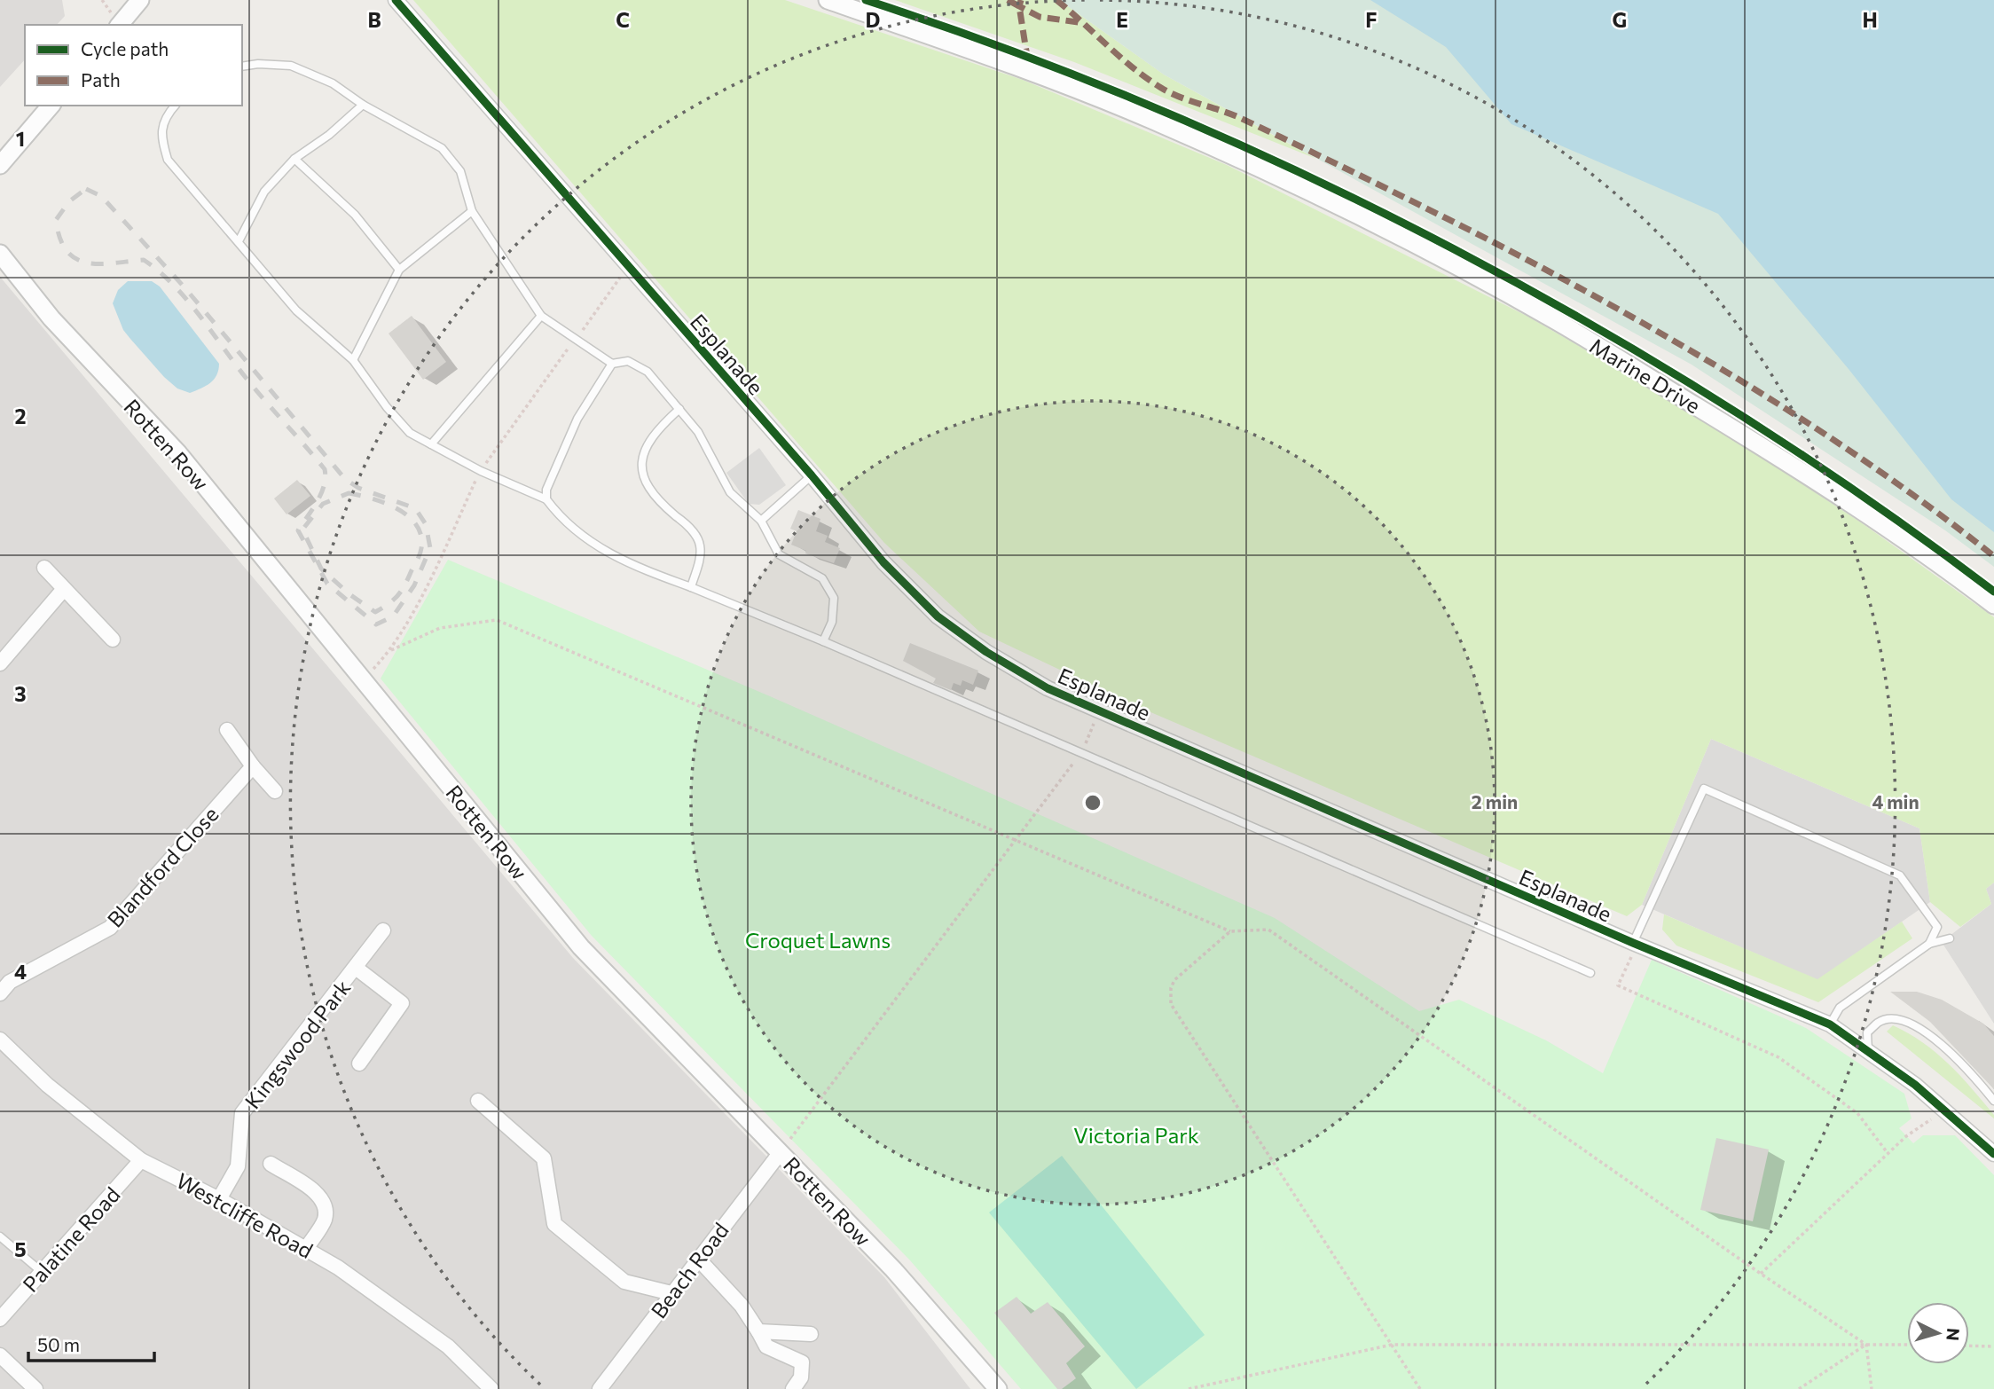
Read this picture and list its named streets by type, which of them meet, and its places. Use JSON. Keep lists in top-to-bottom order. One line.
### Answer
{"streets":{"street":["Esplanade","Marine Drive","Rotten Row","Blandford Close","Kingswood Park","Westcliffe Road","Palatine Road","Beach Road"]},"crossings":[["Rotten Row","Beach Road"],["Kingswood Park","Westcliffe Road"],["Westcliffe Road","Palatine Road"]],"parks":["Croquet Lawns","Victoria Park"],"legend":["Cycle path","Path"],"scale_bar":"50 m","north":"right","grid":{"columns":["B","C","D","E","F","G","H"],"rows":["1","2","3","4","5"]},"rings":["2 min","4 min"]}
